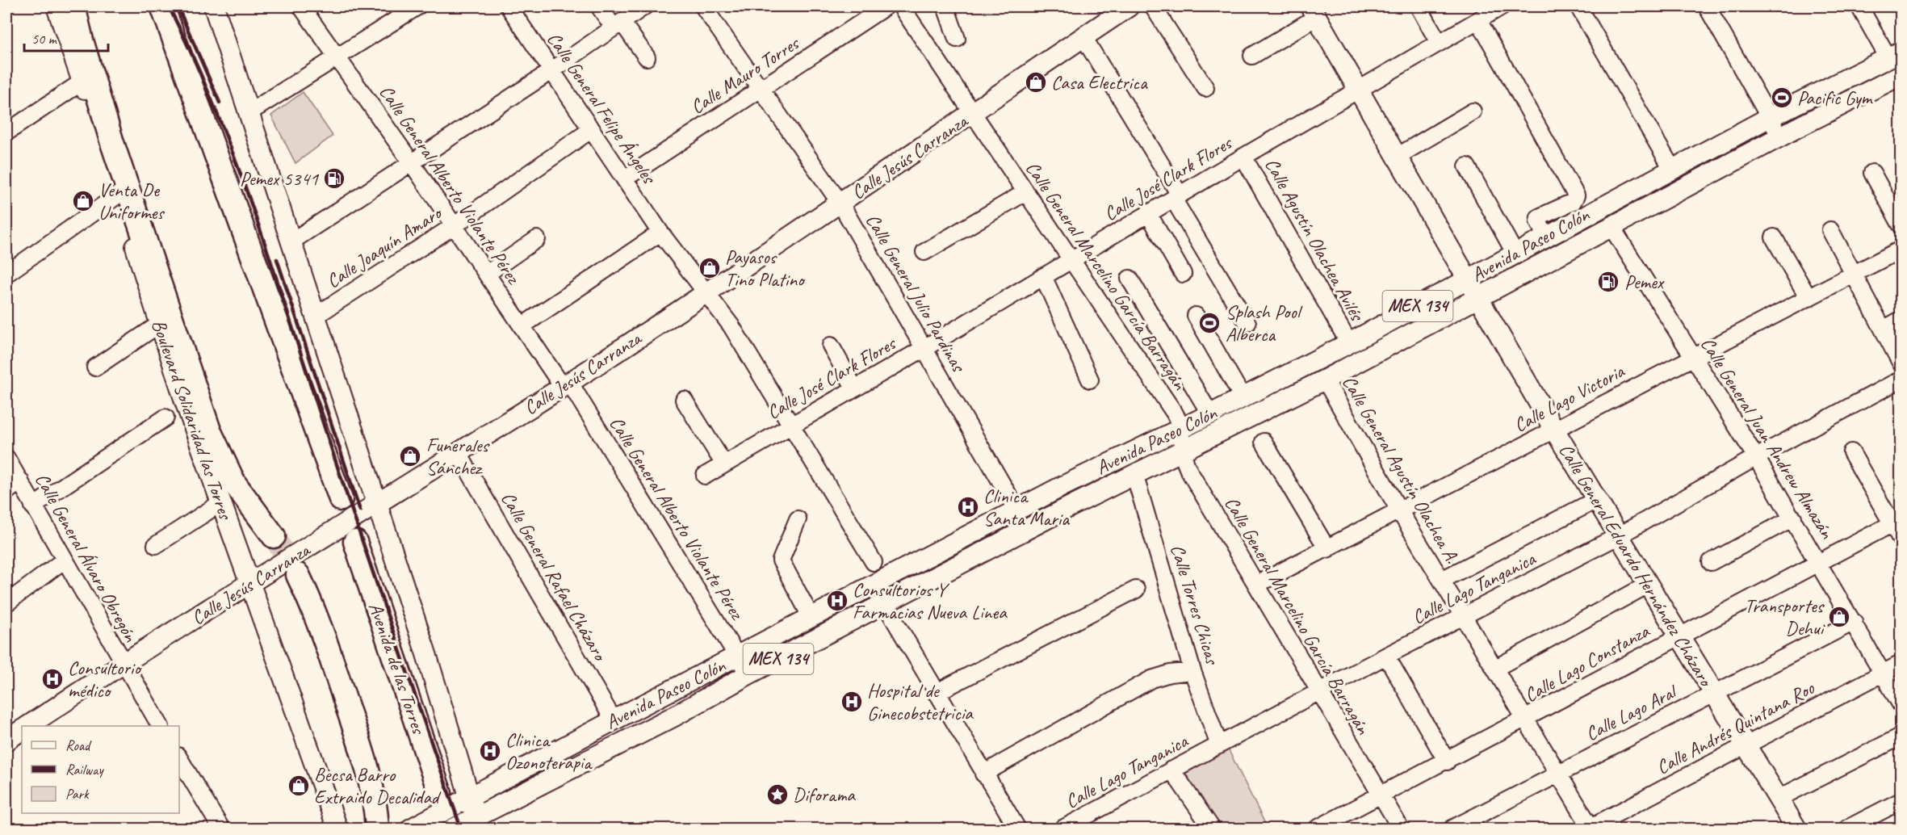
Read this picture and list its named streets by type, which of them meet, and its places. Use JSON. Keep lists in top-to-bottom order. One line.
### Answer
{"streets":{"highway":["Boulevard Solidaridad las Torres","Avenida de las Torres"],"main road":["Calle Jesús Carranza","Avenida Paseo Colón","MEX 134","Calle General Eduardo Hernández Cházaro"],"street":["Calle Mauro Torres","Calle General Felipe Ángeles","Calle José Clark Flores","Calle General Alberto Violante Pérez","Calle Agustín Olachea Avilés","Calle Joaquín Amaro","Calle General Marcelino García Barragán","Calle General Julio Pardinas","Calle Lago Victoria","Calle General Juan Andrew Almazán","Calle General Agustín Olachea A.","Calle General Álvaro Obregón","Calle General Rafael Cházaro","Calle Lago Tanganica","Calle Torres Chicas","Calle Lago Constanza","Calle Lago Aral","Calle Andrés Quintana Roo"]},"crossings":[["Calle Mauro Torres","Calle General Felipe Ángeles"],["Calle Mauro Torres","Calle General Julio Pardinas"],["Calle General Felipe Ángeles","Calle Jesús Carranza"],["Calle General Felipe Ángeles","Calle José Clark Flores"],["Calle General Felipe Ángeles","Calle Joaquín Amaro"],["Calle Jesús Carranza","Calle General Alberto Violante Pérez"],["Calle Jesús Carranza","Calle General Marcelino García Barragán"],["Calle Jesús Carranza","Calle General Julio Pardinas"],["Calle Jesús Carranza","Boulevard Solidaridad las Torres"],["Calle Jesús Carranza","Calle General Álvaro Obregón"],["Calle Jesús Carranza","Calle General Rafael Cházaro"],["Calle José Clark Flores","Calle Agustín Olachea Avilés"],["Calle José Clark Flores","Calle General Marcelino García Barragán"],["Calle José Clark Flores","Calle General Julio Pardinas"],["Calle José Clark Flores","Calle General Eduardo Hernández Cházaro"],["Calle General Alberto Violante Pérez","Avenida Paseo Colón"],["Calle General Alberto Violante Pérez","Calle Joaquín Amaro"],["Calle Agustín Olachea Avilés","Avenida Paseo Colón"],["Avenida Paseo Colón","Calle General Marcelino García Barragán"],["Avenida Paseo Colón","Calle General Julio Pardinas"],["Avenida Paseo Colón","Calle General Juan Andrew Almazán"],["Avenida Paseo Colón","Calle General Agustín Olachea A."],["Avenida Paseo Colón","Calle General Eduardo Hernández Cházaro"],["Avenida Paseo Colón","Calle General Rafael Cházaro"],["Avenida Paseo Colón","Calle Torres Chicas"],["Calle General Marcelino García Barragán","Calle Lago Victoria"],["Calle General Marcelino García Barragán","Calle Lago Tanganica"],["Calle General Marcelino García Barragán","Calle Lago Constanza"],["Calle Lago Victoria","Calle General Juan Andrew Almazán"],["Calle Lago Victoria","Calle General Agustín Olachea A."],["Calle Lago Victoria","Calle General Eduardo Hernández Cházaro"],["Calle General Juan Andrew Almazán","Calle Lago Tanganica"],["Calle General Juan Andrew Almazán","Calle Lago Constanza"],["Calle General Juan Andrew Almazán","Calle Lago Aral"],["Calle General Juan Andrew Almazán","Calle Andrés Quintana Roo"],["Calle General Agustín Olachea A.","Calle Lago Tanganica"],["Calle General Agustín Olachea A.","Calle Lago Constanza"],["Calle General Agustín Olachea A.","Calle Lago Aral"],["Calle General Agustín Olachea A.","Calle Andrés Quintana Roo"],["Calle General Eduardo Hernández Cházaro","Calle Lago Tanganica"],["Calle General Eduardo Hernández Cházaro","Calle Lago Constanza"],["Calle General Eduardo Hernández Cházaro","Calle Lago Aral"],["Calle General Eduardo Hernández Cházaro","Calle Andrés Quintana Roo"],["Calle Lago Tanganica","Calle Torres Chicas"]],"places":{"shop":["Casa Electrica","Venta De Uniformes","Payasos Tino Platino","Funerales Sánchez","Transportes Dehui","Becsa Barro Extraido Decalidad"],"sports":["Pacific Gym","Splash Pool Alberca"],"fuel station":["Pemex 5341","Pemex"],"hospital":["Clinica Santa Maria","Consultorios Y Farmacias Nueva Linea","Consultorio médico","Hospital de Ginecobstetricia","Clinica Ozonoterapia"],"place":["Diforama"]},"legend":["Road","Railway","Park"],"scale_bar":"50 m"}
